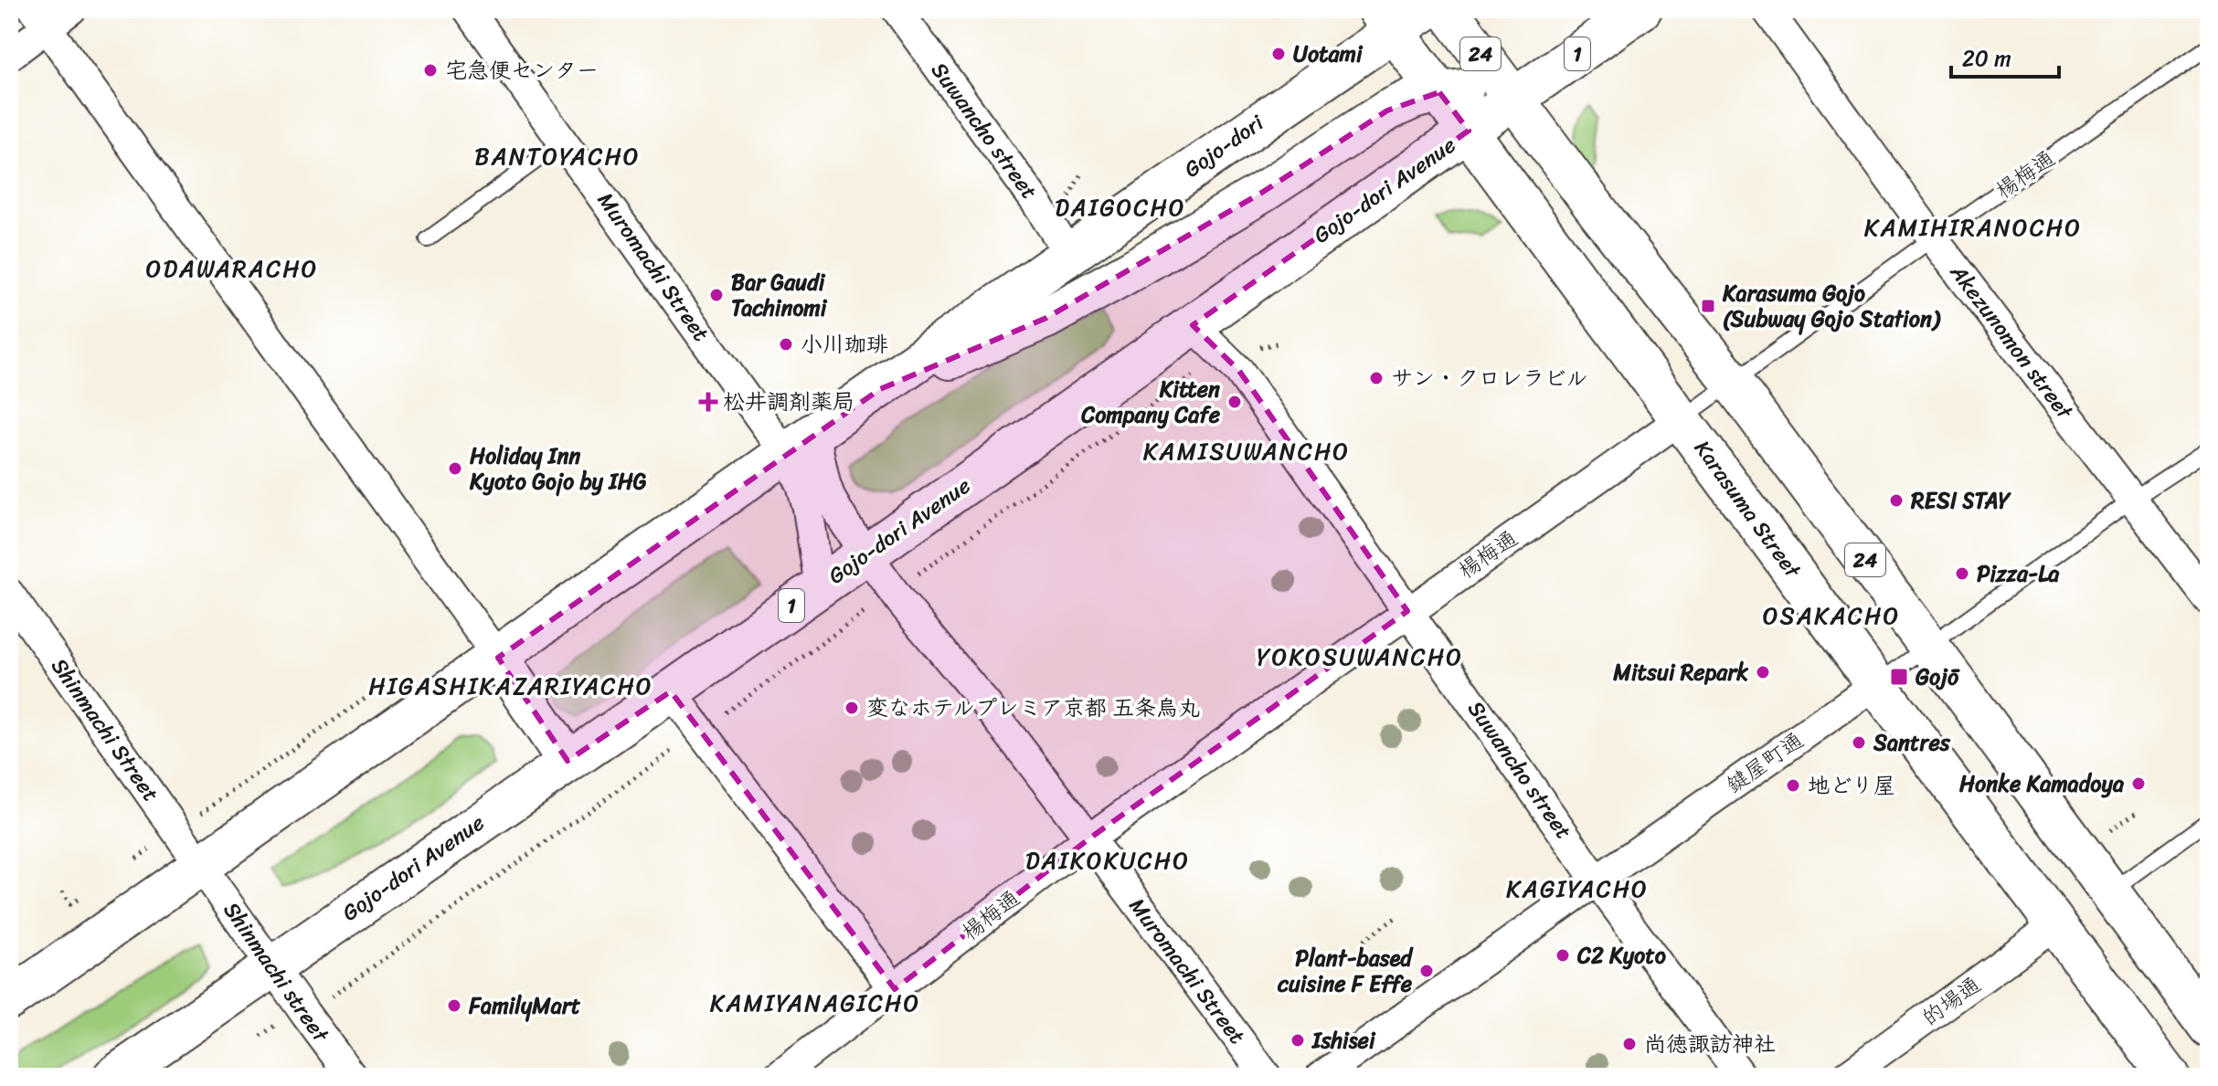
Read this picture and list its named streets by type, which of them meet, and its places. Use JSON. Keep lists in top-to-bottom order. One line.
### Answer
{"streets":{"highway":["24","1","Gojo-dori","Gojo-dori Avenue","Karasuma Street"],"street":["Suwancho street","楊梅通","Muromachi Street","Akezunomon street","Shinmachi Street","鍵屋町通","Shinmachi street","的場通"]},"crossings":[["24","1"],["24","楊梅通"],["24","鍵屋町通"],["1","Gojo-dori Avenue"],["1","Karasuma Street"],["Suwancho street","Gojo-dori"],["Suwancho street","楊梅通"],["Suwancho street","Gojo-dori Avenue"],["Suwancho street","鍵屋町通"],["Gojo-dori","Karasuma Street"],["楊梅通","Muromachi Street"],["楊梅通","Akezunomon street"],["楊梅通","Karasuma Street"],["Gojo-dori Avenue","Muromachi Street"],["Gojo-dori Avenue","Karasuma Street"],["Gojo-dori Avenue","Shinmachi street"],["Akezunomon street","鍵屋町通"],["Karasuma Street","鍵屋町通"],["Karasuma Street","的場通"],["Shinmachi Street","Shinmachi street"]],"districts":["BANTOYACHO","DAIGOCHO","KAMIHIRANOCHO","ODAWARACHO","KAMISUWANCHO","OSAKACHO","YOKOSUWANCHO","HIGASHIKAZARIYACHO","DAIKOKUCHO","KAGIYACHO","KAMIYANAGICHO"],"places":{"other":["Uotami","宅急便センター","Bar Gaudi Tachinomi","小川珈琲","サン・クロレラビル","Kitten Company Cafe","Holiday Inn Kyoto Gojo by IHG","RESI STAY","Pizza-La","Mitsui Repark","変なホテルプレミア京都 五条烏丸","Santres","Honke Kamadoya","地どり屋","C2 Kyoto","Plant-based cuisine F Effe","FamilyMart","Ishisei","尚徳諏訪神社"],"transit":["Karasuma Gojo (Subway Gojo Station)","Gojō"],"health":["松井調剤薬局"]},"scale_bar":"20 m"}
